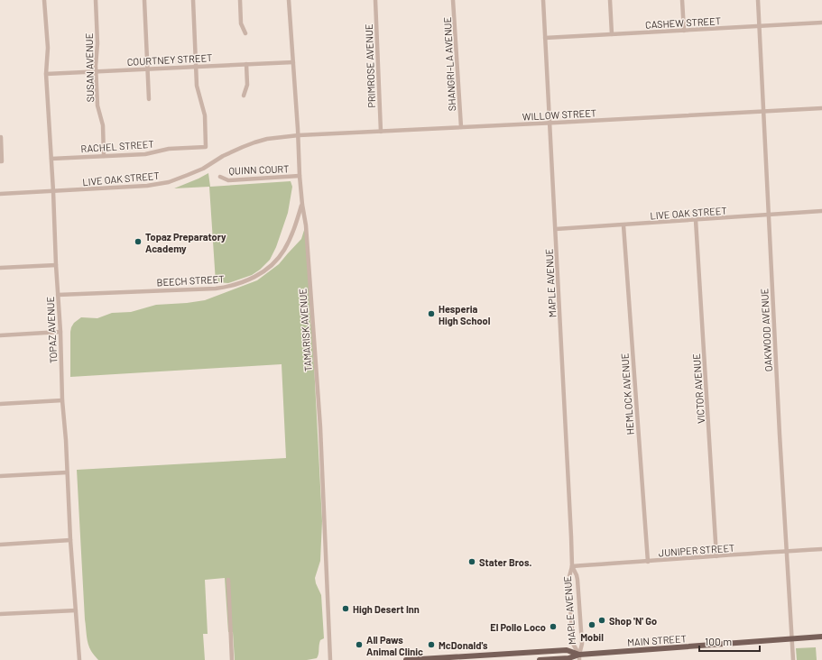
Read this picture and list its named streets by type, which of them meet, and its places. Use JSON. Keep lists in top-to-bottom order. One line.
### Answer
{"streets":{"main road":["MAIN STREET"],"street":["CASHEW STREET","COURTNEY STREET","SHANGRI-LA AVENUE","PRIMROSE AVENUE","SUSAN AVENUE","WILLOW STREET","RACHEL STREET","QUINN COURT","LIVE OAK STREET","BEECH STREET","MAPLE AVENUE","TOPAZ AVENUE","TAMARISK AVENUE","OAKWOOD AVENUE","VICTOR AVENUE","HEMLOCK AVENUE","JUNIPER STREET"]},"crossings":[["CASHEW STREET","MAPLE AVENUE"],["CASHEW STREET","OAKWOOD AVENUE"],["COURTNEY STREET","SUSAN AVENUE"],["COURTNEY STREET","RACHEL STREET"],["COURTNEY STREET","TOPAZ AVENUE"],["COURTNEY STREET","TAMARISK AVENUE"],["SHANGRI-LA AVENUE","WILLOW STREET"],["PRIMROSE AVENUE","WILLOW STREET"],["SUSAN AVENUE","RACHEL STREET"],["WILLOW STREET","LIVE OAK STREET"],["WILLOW STREET","MAPLE AVENUE"],["WILLOW STREET","TAMARISK AVENUE"],["WILLOW STREET","OAKWOOD AVENUE"],["RACHEL STREET","TOPAZ AVENUE"],["QUINN COURT","TAMARISK AVENUE"],["LIVE OAK STREET","MAPLE AVENUE"],["LIVE OAK STREET","TOPAZ AVENUE"],["LIVE OAK STREET","TAMARISK AVENUE"],["LIVE OAK STREET","OAKWOOD AVENUE"],["LIVE OAK STREET","VICTOR AVENUE"],["LIVE OAK STREET","HEMLOCK AVENUE"],["BEECH STREET","TOPAZ AVENUE"],["BEECH STREET","TAMARISK AVENUE"],["MAPLE AVENUE","JUNIPER STREET"],["MAPLE AVENUE","MAIN STREET"],["OAKWOOD AVENUE","JUNIPER STREET"],["OAKWOOD AVENUE","MAIN STREET"],["VICTOR AVENUE","JUNIPER STREET"],["HEMLOCK AVENUE","JUNIPER STREET"]],"places":["Topaz Preparatory Academy","Hesperia High School","Stater Bros.","High Desert Inn","Shop 'N' Go","Mobil","El Pollo Loco","All Paws Animal Clinic","McDonald's"],"scale_bar":"100 m"}
